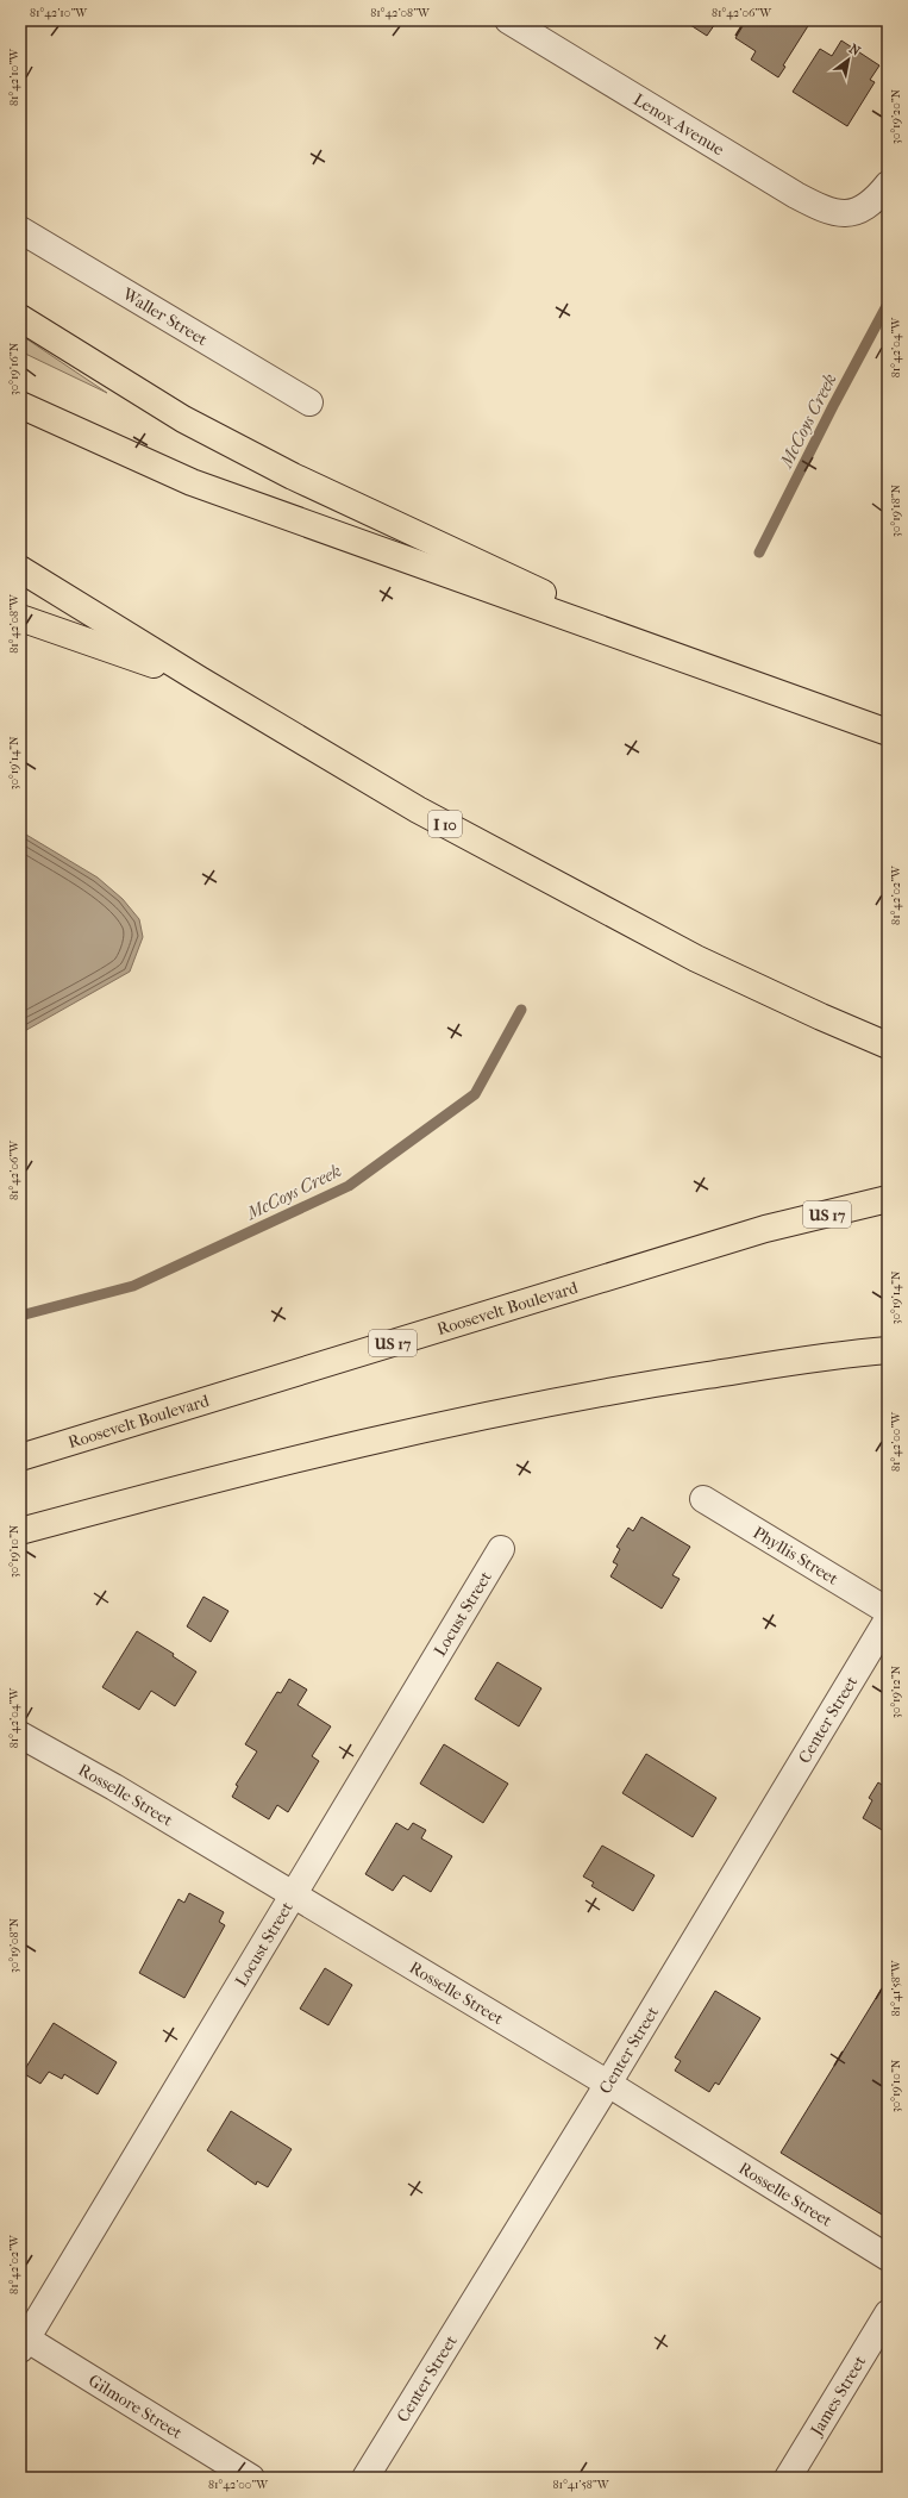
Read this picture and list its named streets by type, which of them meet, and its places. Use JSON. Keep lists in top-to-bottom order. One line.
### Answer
{"streets":{"highway":["I 10","US 17","Roosevelt Boulevard"],"street":["Lenox Avenue","Waller Street","Phyllis Street","Locust Street","Center Street","Rosselle Street","James Street","Gilmore Street"]},"crossings":[["Locust Street","Rosselle Street"],["Locust Street","Gilmore Street"],["Center Street","Rosselle Street"]],"water":["McCoys Creek"],"north":"top right","coordinates":["81°42'10\"W","81°42'08\"W","81°42'06\"W","30°19'20\"N","81°42'04\"W","30°19'16\"N","30°19'18\"N","30°19'14\"N","81°42'02\"W","81°42'00\"W","30°19'10\"N","30°19'12\"N","30°19'08\"N","81°41'58\"W"]}
